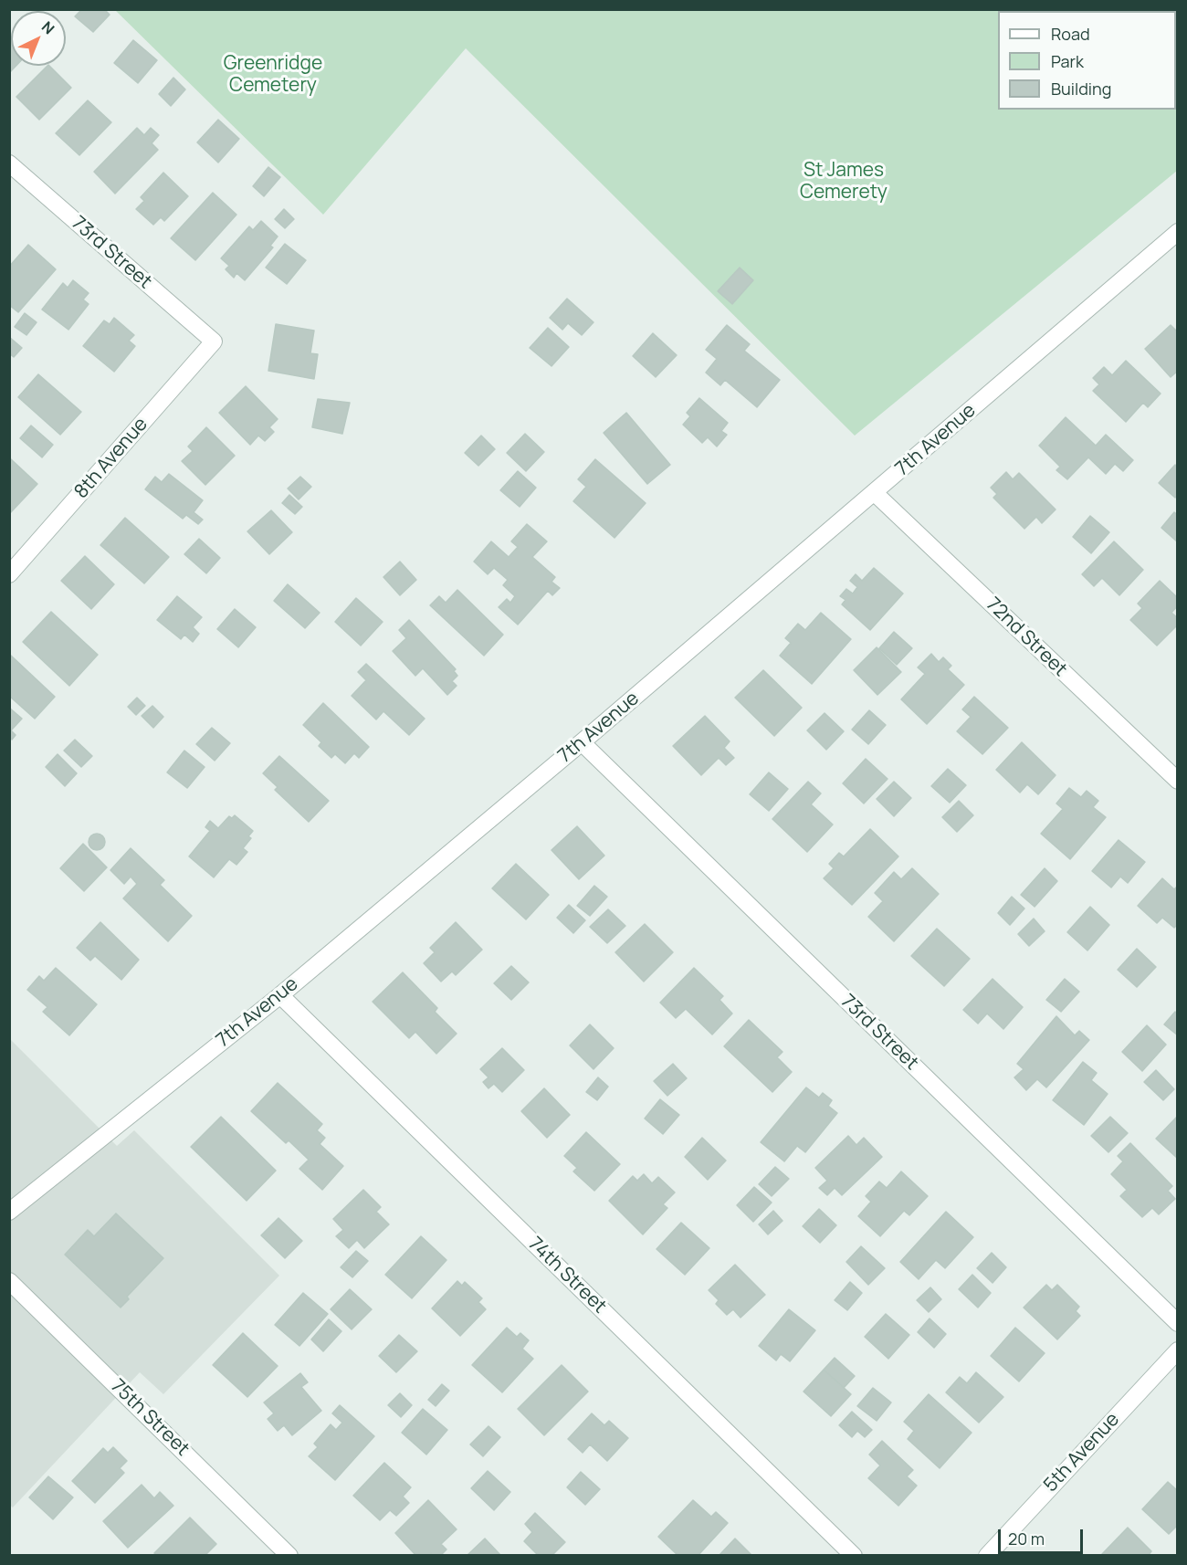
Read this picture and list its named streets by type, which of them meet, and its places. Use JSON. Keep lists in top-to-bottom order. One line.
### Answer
{"streets":{"street":["73rd Street","7th Avenue","8th Avenue","72nd Street","74th Street","75th Street","5th Avenue"]},"crossings":[["73rd Street","7th Avenue"],["73rd Street","8th Avenue"],["7th Avenue","72nd Street"],["7th Avenue","74th Street"]],"parks":["Greenridge Cemetery","St James Cemerety"],"legend":["Road","Park","Building"],"scale_bar":"20 m","north":"top right"}
